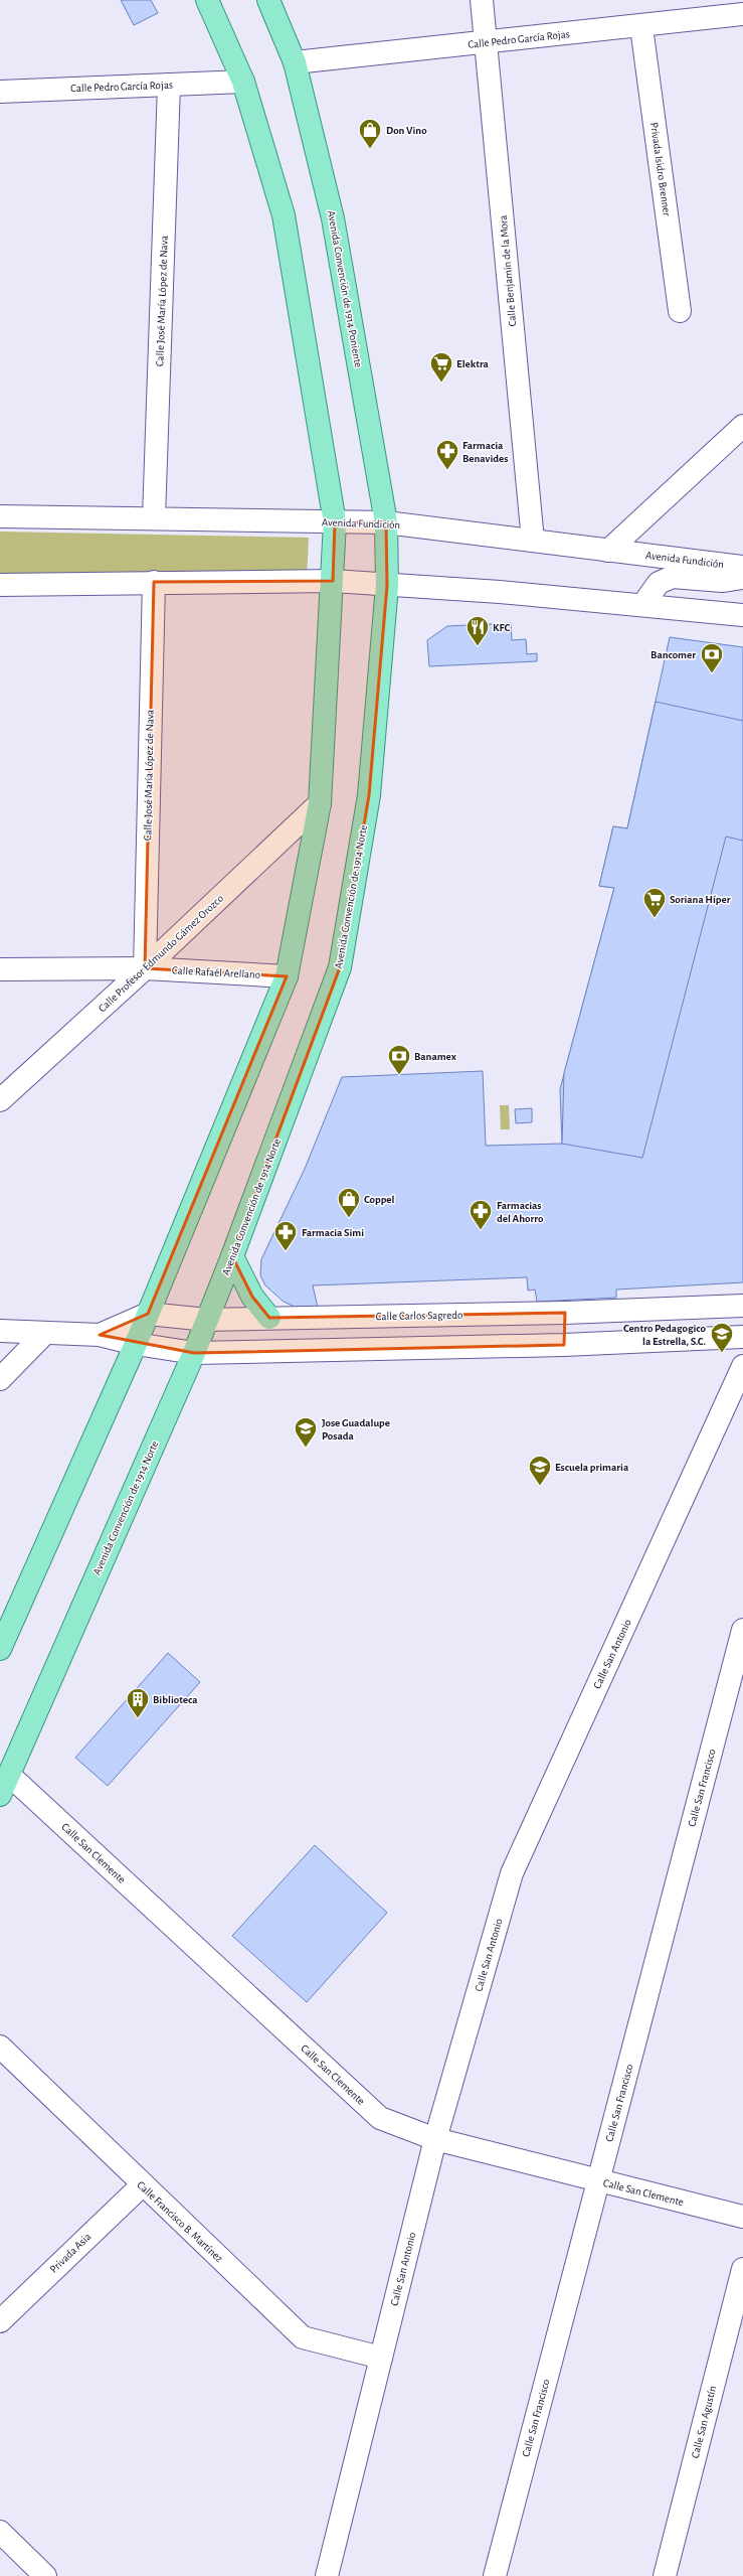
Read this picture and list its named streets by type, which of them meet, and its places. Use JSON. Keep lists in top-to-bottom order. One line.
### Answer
{"streets":{"main road":["Avenida Convención de 1914 Poniente","Avenida Convención de 1914 Norte"],"street":["Calle Pedro García Rojas","Privada Isidro Brenner","Calle Benjamín de la Mora","Calle José María López de Nava","Avenida Fundición","Calle Profesor Edmundo Gámez Orozco","Calle Rafaél Arellano","Calle Carlos Sagredo","Calle San Antonio","Calle San Francisco","Calle San Clemente","Calle Francisco B. Martínez","Privada Asia","Calle San Agustín"]},"crossings":[["Calle Pedro García Rojas","Privada Isidro Brenner"],["Calle Pedro García Rojas","Calle Benjamín de la Mora"],["Calle Pedro García Rojas","Avenida Convención de 1914 Poniente"],["Calle Pedro García Rojas","Calle José María López de Nava"],["Calle Benjamín de la Mora","Avenida Fundición"],["Avenida Convención de 1914 Poniente","Avenida Fundición"],["Avenida Convención de 1914 Poniente","Avenida Convención de 1914 Norte"],["Calle José María López de Nava","Avenida Fundición"],["Calle José María López de Nava","Calle Profesor Edmundo Gámez Orozco"],["Calle José María López de Nava","Calle Rafaél Arellano"],["Avenida Convención de 1914 Norte","Calle Carlos Sagredo"],["Avenida Convención de 1914 Norte","Calle San Clemente"],["Calle Profesor Edmundo Gámez Orozco","Calle Rafaél Arellano"],["Calle San Antonio","Calle San Clemente"],["Calle San Antonio","Calle Francisco B. Martínez"],["Calle San Francisco","Calle San Clemente"],["Calle Francisco B. Martínez","Privada Asia"]],"places":{"shop":["Don Vino","Coppel"],"supermarket":["Elektra","Soriana Híper"],"pharmacy":["Farmacia Benavides","Farmacias del Ahorro","Farmacia Simi"],"restaurant":["KFC"],"bank":["Bancomer","Banamex"],"school or university":["Centro Pedagogico la Estrella, S.C.","Jose Guadalupe Posada","Escuela primaria"],"building":["Biblioteca"]}}
